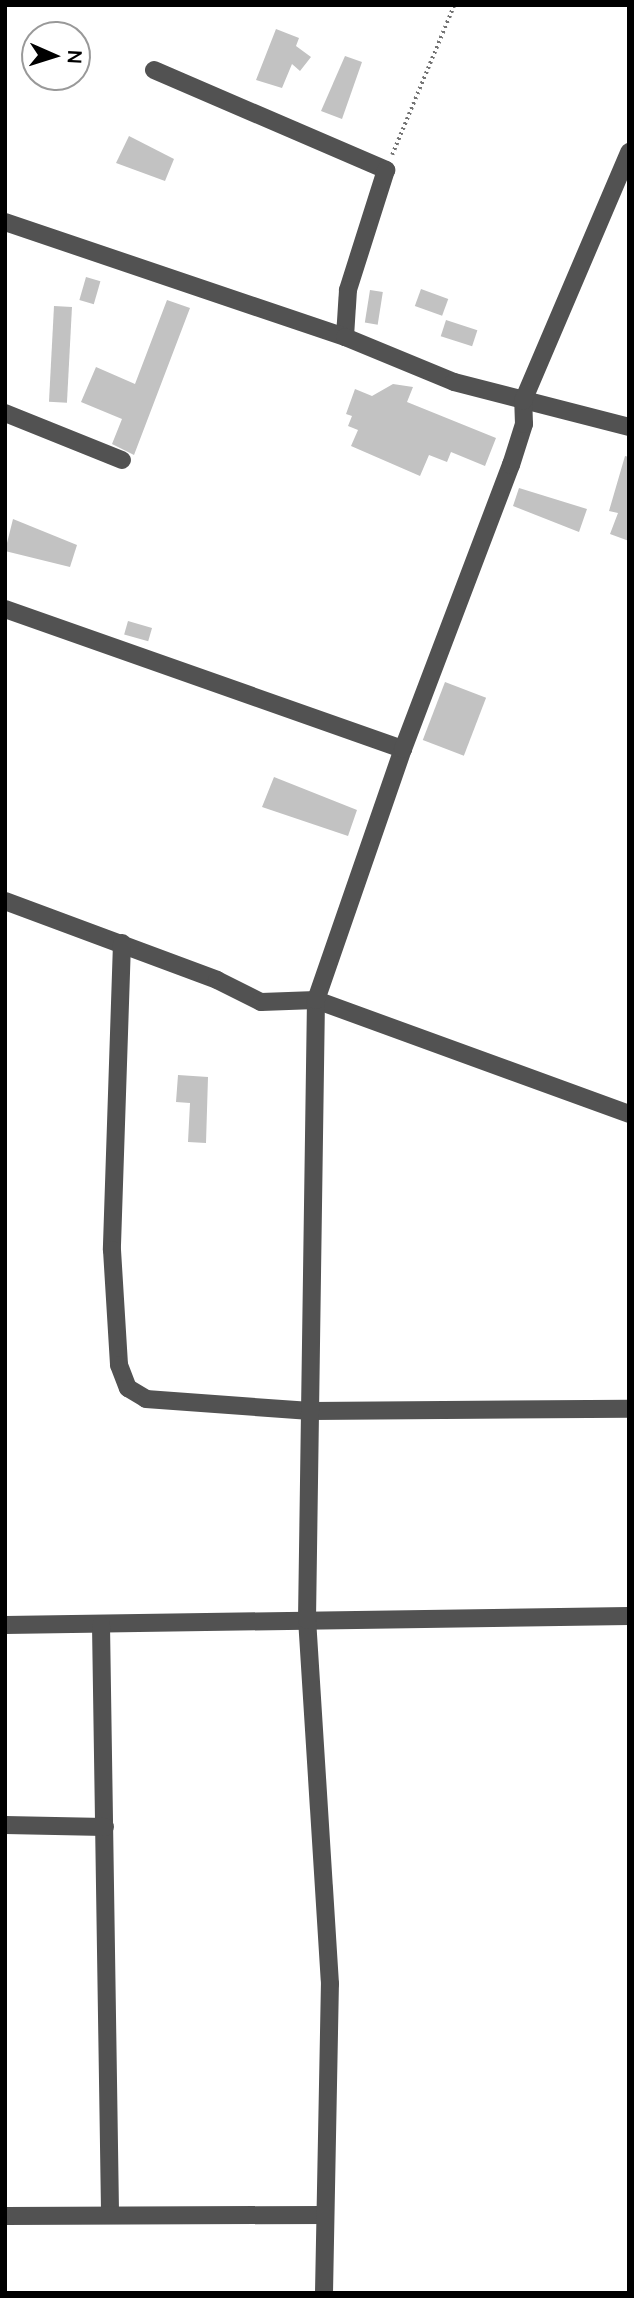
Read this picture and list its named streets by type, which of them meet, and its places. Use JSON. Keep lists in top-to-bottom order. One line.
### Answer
{"north":"right"}
